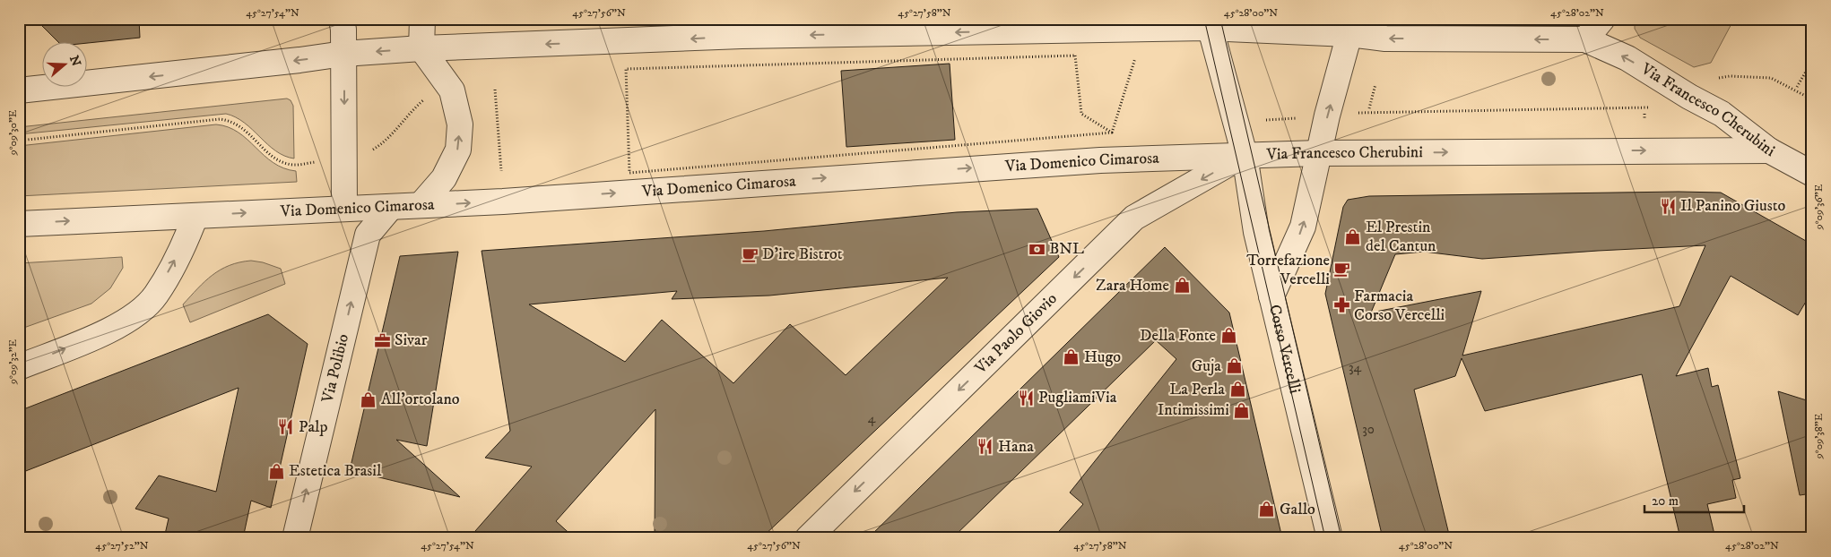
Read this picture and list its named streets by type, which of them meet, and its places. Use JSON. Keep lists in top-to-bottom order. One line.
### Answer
{"streets":{"street":["Via Francesco Cherubini","Via Domenico Cimarosa","Via Paolo Giovio","Corso Vercelli","Via Polibio"]},"crossings":[["Via Francesco Cherubini","Via Domenico Cimarosa"],["Via Francesco Cherubini","Via Paolo Giovio"],["Via Francesco Cherubini","Corso Vercelli"],["Via Domenico Cimarosa","Via Paolo Giovio"],["Via Domenico Cimarosa","Corso Vercelli"],["Via Domenico Cimarosa","Via Polibio"],["Via Paolo Giovio","Corso Vercelli"]],"one_way":["Via Paolo Giovio","Via Polibio"],"places":{"restaurant":["Il Panino Giusto","PugliamiVia","Palp","Hana"],"shop":["El Prestin del Cantun","Zara Home","Della Fonte","Hugo","Guja","La Perla","All'ortolano","Intimissimi","Estetica Brasil","Gallo"],"bank":["BNL"],"cafe":["D'ire Bistrot","Torrefazione Vercelli"],"pharmacy":["Farmacia Corso Vercelli"],"office":["Sivar"]},"house_numbers":["34","4","30"],"scale_bar":"20 m","north":"right","coordinates":["45°27'54\"N","45°27'56\"N","45°27'58\"N","45°28'00\"N","45°28'02\"N","9°09'30\"E","9°09'36\"E","9°09'32\"E","9°09'38\"E","45°27'52\"N"]}
